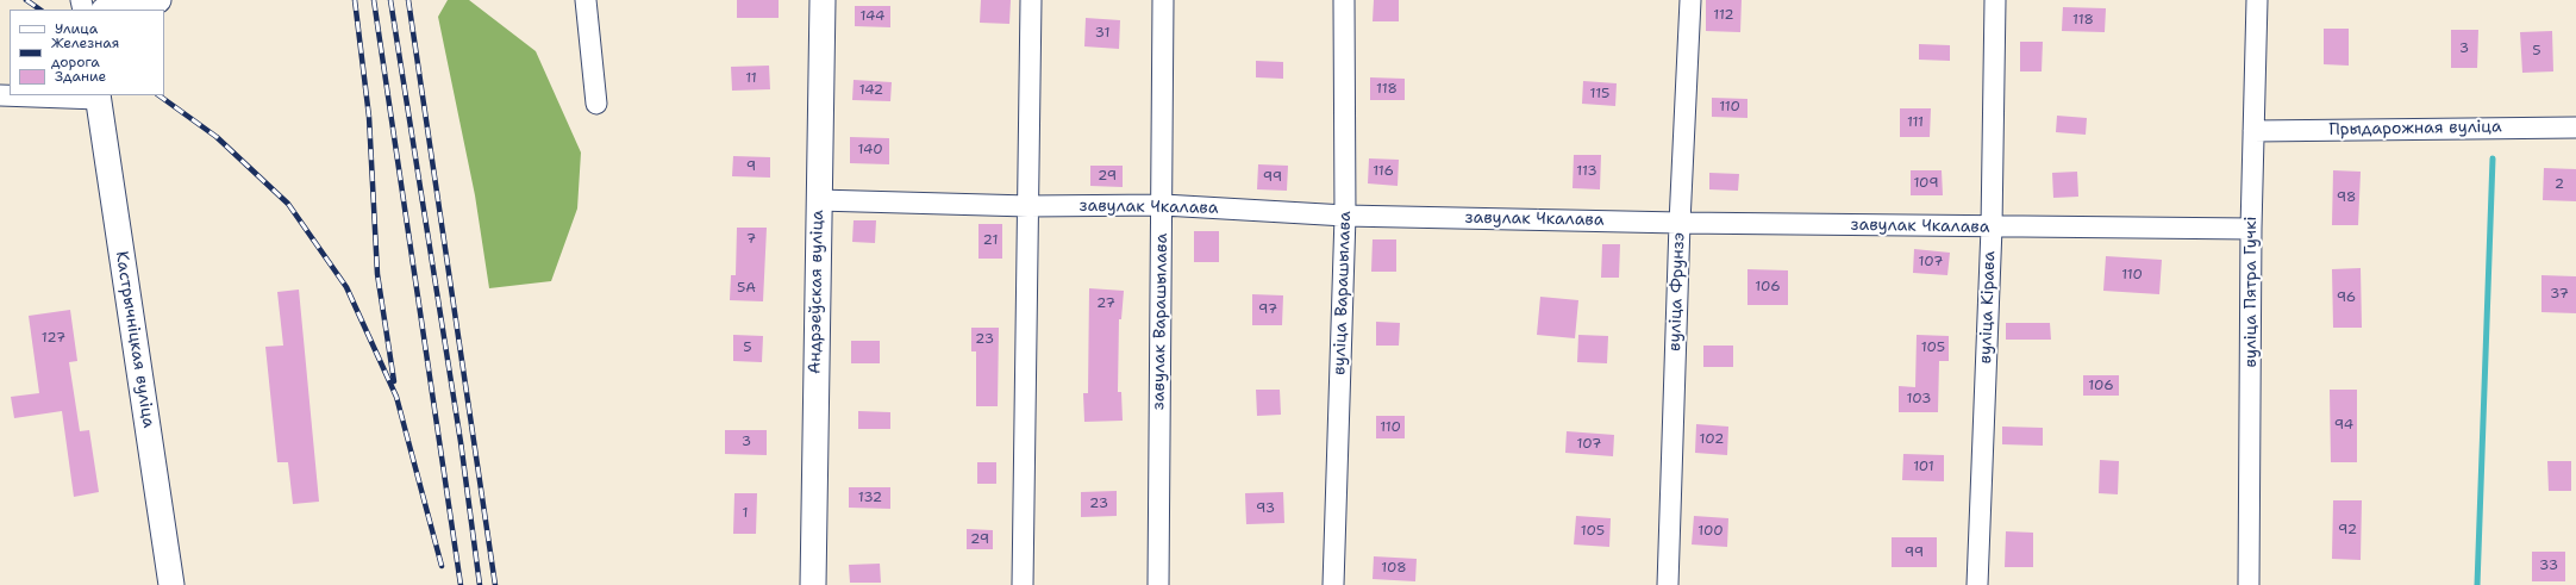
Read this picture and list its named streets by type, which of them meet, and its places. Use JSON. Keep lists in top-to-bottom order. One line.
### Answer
{"streets":{"main road":["Андрэеўская вуліца","Кастрычніцкая вуліца"],"street":["Прыдарожная вуліца","завулак Чкалава","вуліца Фрунзэ","вуліца Пятра Гучкі","вуліца Варашылава","вуліца Кірава","завулак Варашылава"]},"crossings":[["Прыдарожная вуліца","вуліца Пятра Гучкі"],["завулак Чкалава","Андрэеўская вуліца"],["завулак Чкалава","вуліца Фрунзэ"],["завулак Чкалава","вуліца Пятра Гучкі"],["завулак Чкалава","вуліца Варашылава"],["завулак Чкалава","вуліца Кірава"],["завулак Чкалава","завулак Варашылава"]],"house_numbers":["112","144","118","31","3","5","11","118","142","115","110","111","140","9","116","113","29","99","109","2","98","7","21","107","110","106","5А","37","96","27","97","127","23","5","105","106","103","94","110","102","3","107","101","132","23","93","1","92","105","100","29","99","33","108"],"legend":["Улица","Железная дорога","Здание"]}
